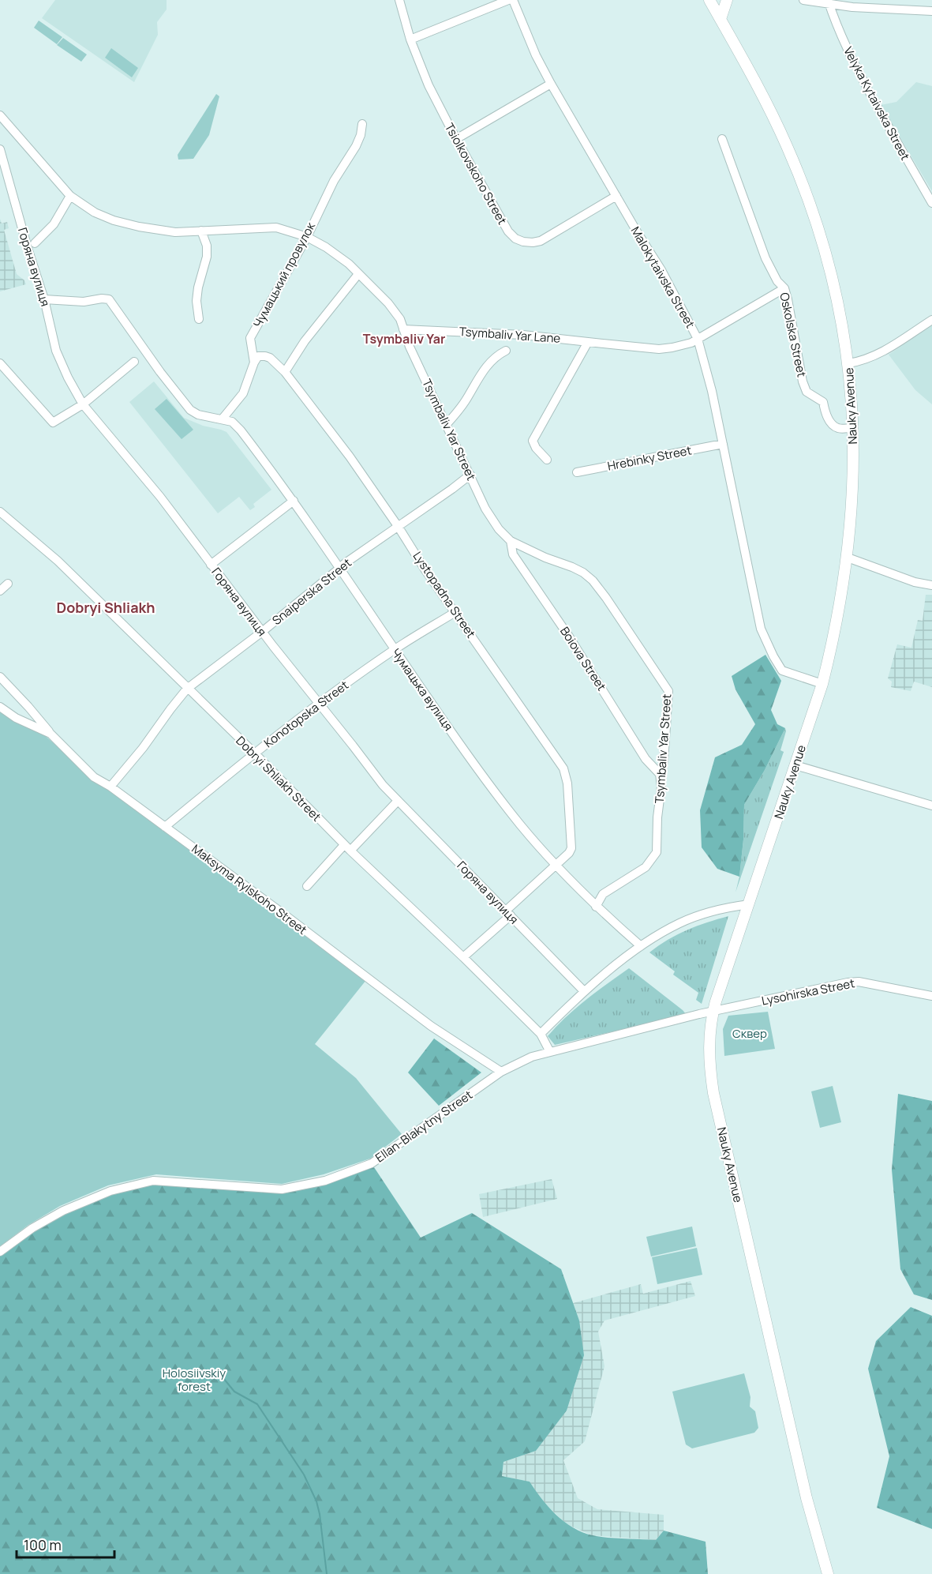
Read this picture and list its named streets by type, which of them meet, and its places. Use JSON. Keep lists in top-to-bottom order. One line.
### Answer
{"streets":{"main road":["Nauky Avenue"],"street":["Velyka Kytaivska Street","Tsiolkovskoho Street","Горяна вулиця","Чумацький провулок","Malokytaivska Street","Tsymbaliv Yar Lane","Oskolska Street","Tsymbaliv Yar Street","Hrebinky Street","Snaiperska Street","Lystopadna Street","Boiova Street","Чумацька вулиця","Konotopska Street","Dobryi Shliakh Street","Maksyma Rylskoho Street","Lysohirska Street","Ellan-Blakytny Street"]},"crossings":[["Tsiolkovskoho Street","Malokytaivska Street"],["Горяна вулиця","Snaiperska Street"],["Горяна вулиця","Lystopadna Street"],["Горяна вулиця","Konotopska Street"],["Чумацький провулок","Tsymbaliv Yar Street"],["Чумацький провулок","Lystopadna Street"],["Чумацький провулок","Чумацька вулиця"],["Malokytaivska Street","Tsymbaliv Yar Lane"],["Malokytaivska Street","Nauky Avenue"],["Malokytaivska Street","Hrebinky Street"],["Tsymbaliv Yar Lane","Oskolska Street"],["Tsymbaliv Yar Lane","Tsymbaliv Yar Street"],["Oskolska Street","Nauky Avenue"],["Nauky Avenue","Lysohirska Street"],["Nauky Avenue","Ellan-Blakytny Street"],["Tsymbaliv Yar Street","Snaiperska Street"],["Tsymbaliv Yar Street","Boiova Street"],["Tsymbaliv Yar Street","Чумацька вулиця"],["Snaiperska Street","Lystopadna Street"],["Snaiperska Street","Чумацька вулиця"],["Snaiperska Street","Dobryi Shliakh Street"],["Snaiperska Street","Maksyma Rylskoho Street"],["Lystopadna Street","Чумацька вулиця"],["Lystopadna Street","Konotopska Street"],["Lystopadna Street","Dobryi Shliakh Street"],["Чумацька вулиця","Konotopska Street"],["Konotopska Street","Dobryi Shliakh Street"],["Konotopska Street","Maksyma Rylskoho Street"],["Dobryi Shliakh Street","Ellan-Blakytny Street"],["Maksyma Rylskoho Street","Ellan-Blakytny Street"],["Lysohirska Street","Ellan-Blakytny Street"]],"districts":["Tsymbaliv Yar","Dobryi Shliakh"],"parks":["Сквер","Holosiivskiy forest"],"scale_bar":"100 m"}
